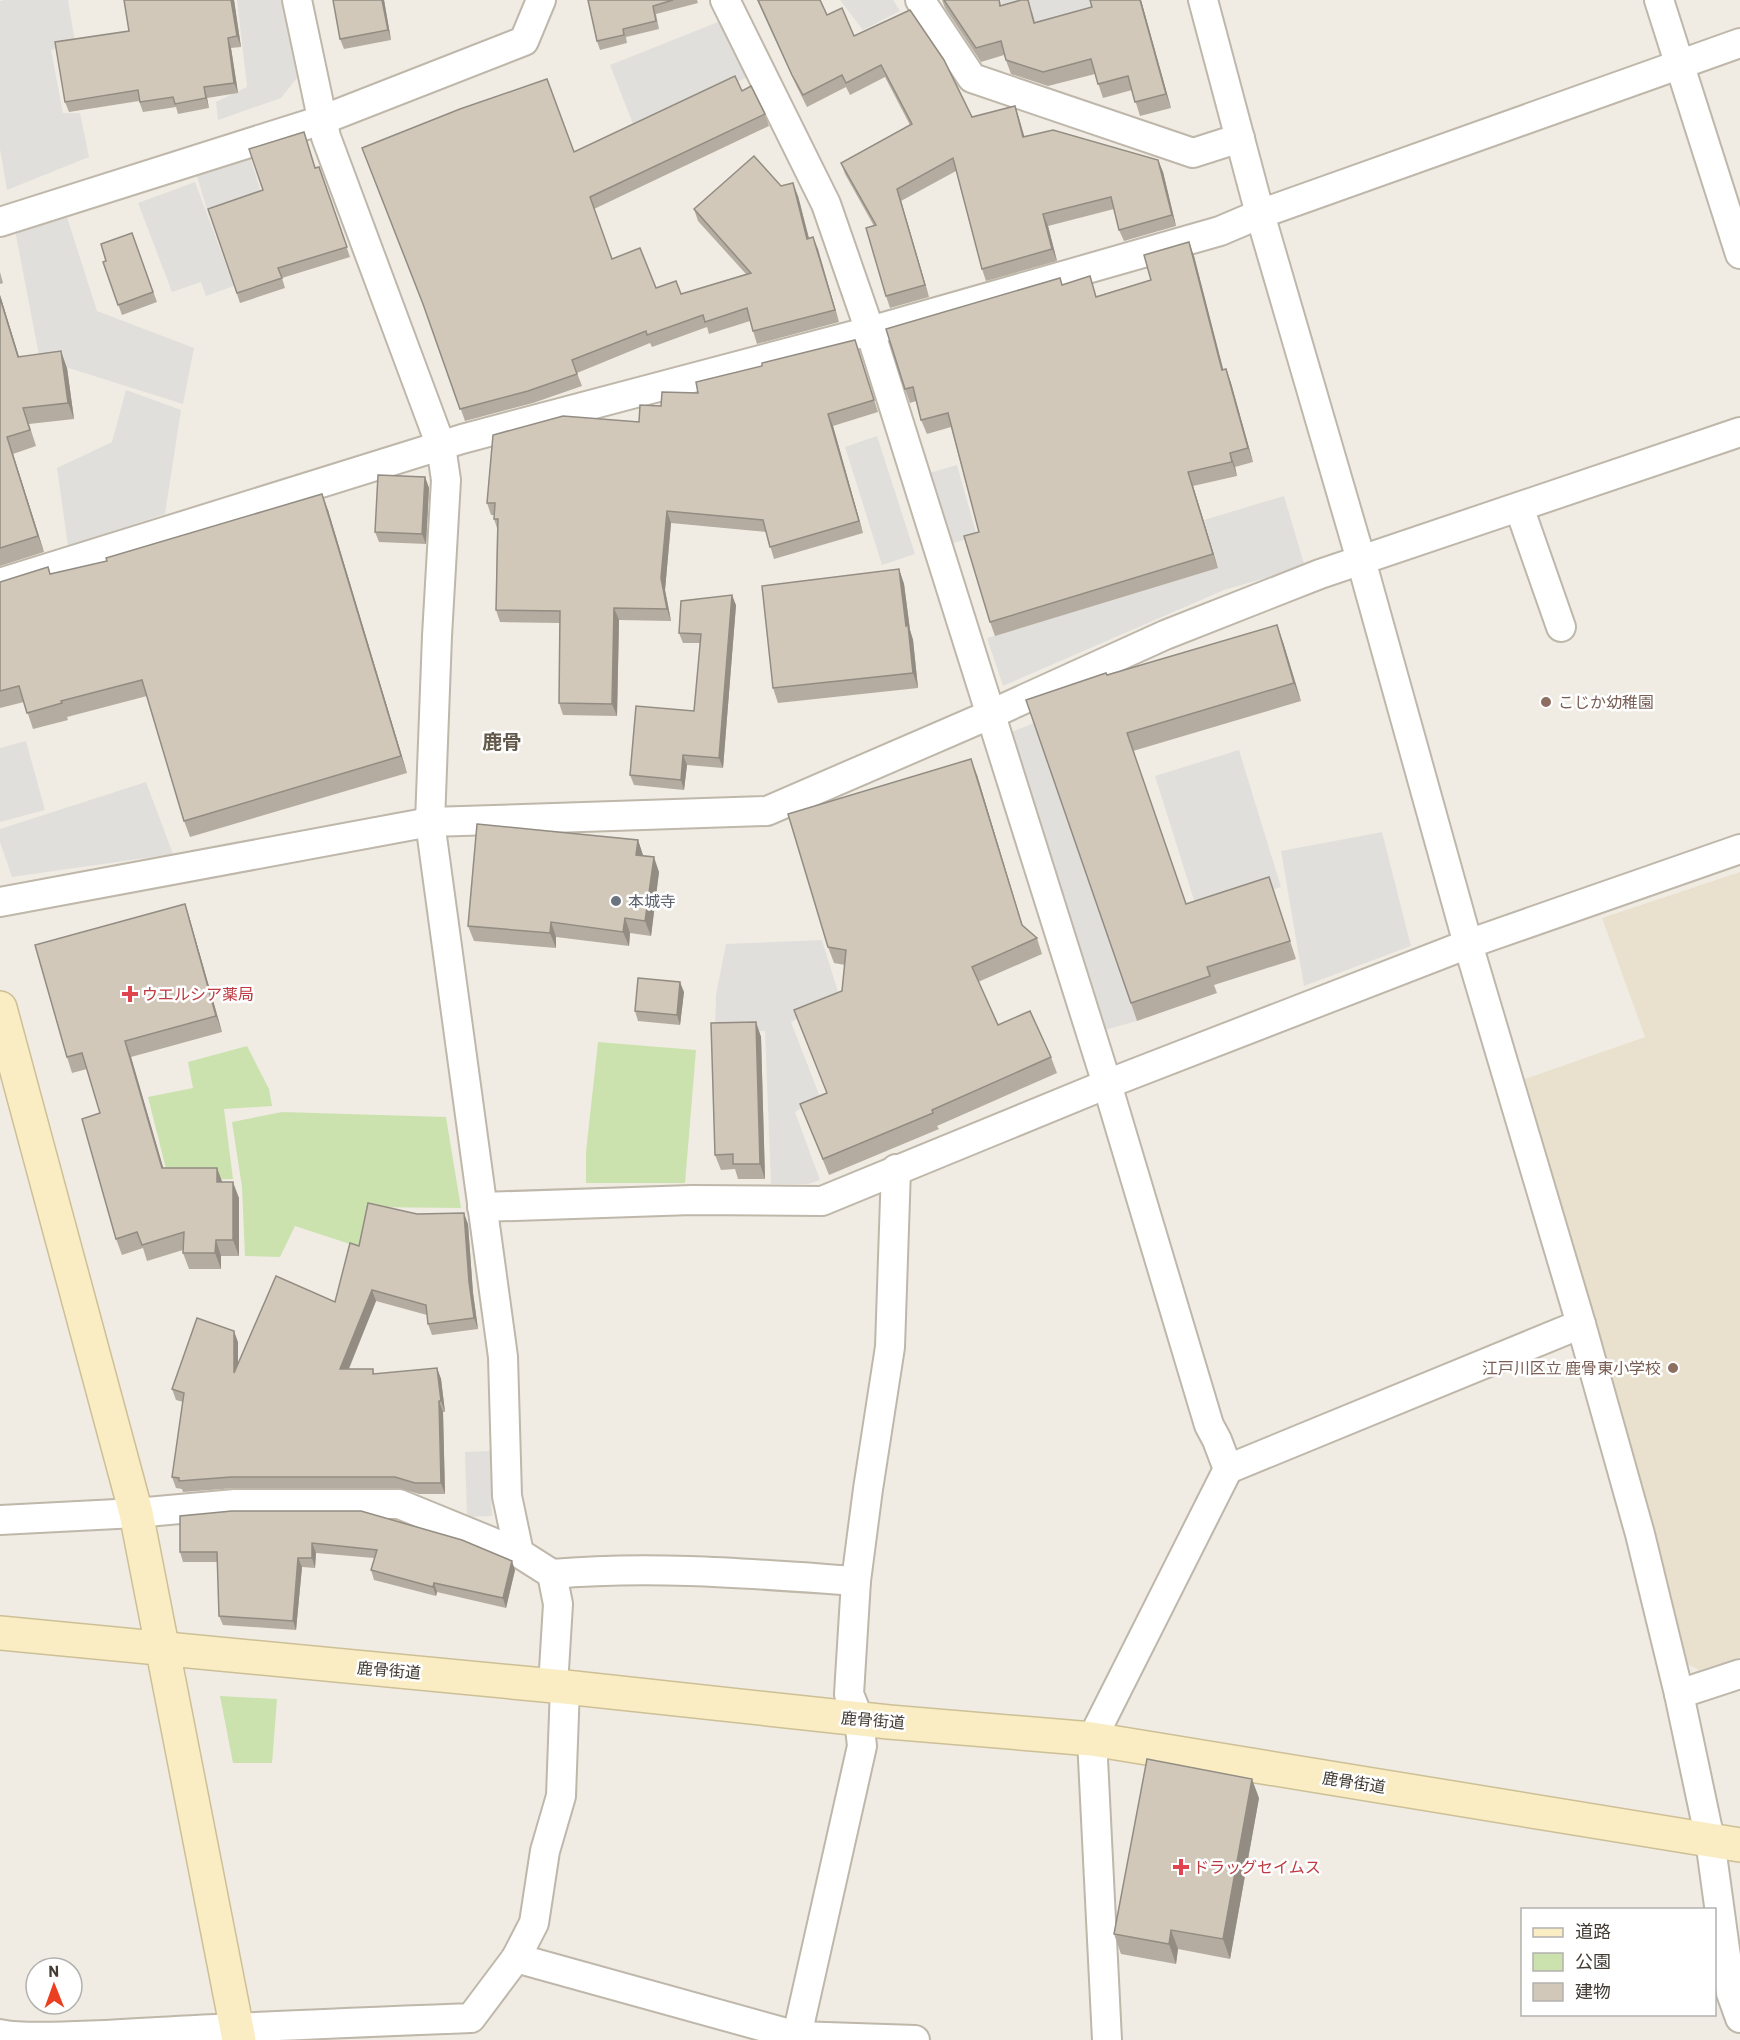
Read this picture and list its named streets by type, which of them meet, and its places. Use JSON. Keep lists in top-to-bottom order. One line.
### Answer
{"streets":{"street":["鹿骨街道"]},"districts":["鹿骨"],"places":{"other":["こじか幼稚園","本城寺","江戸川区立 鹿骨東小学校"],"health":["ウエルシア薬局","ドラッグセイムス"]},"legend":["道路","公園","建物"],"north":"top"}
